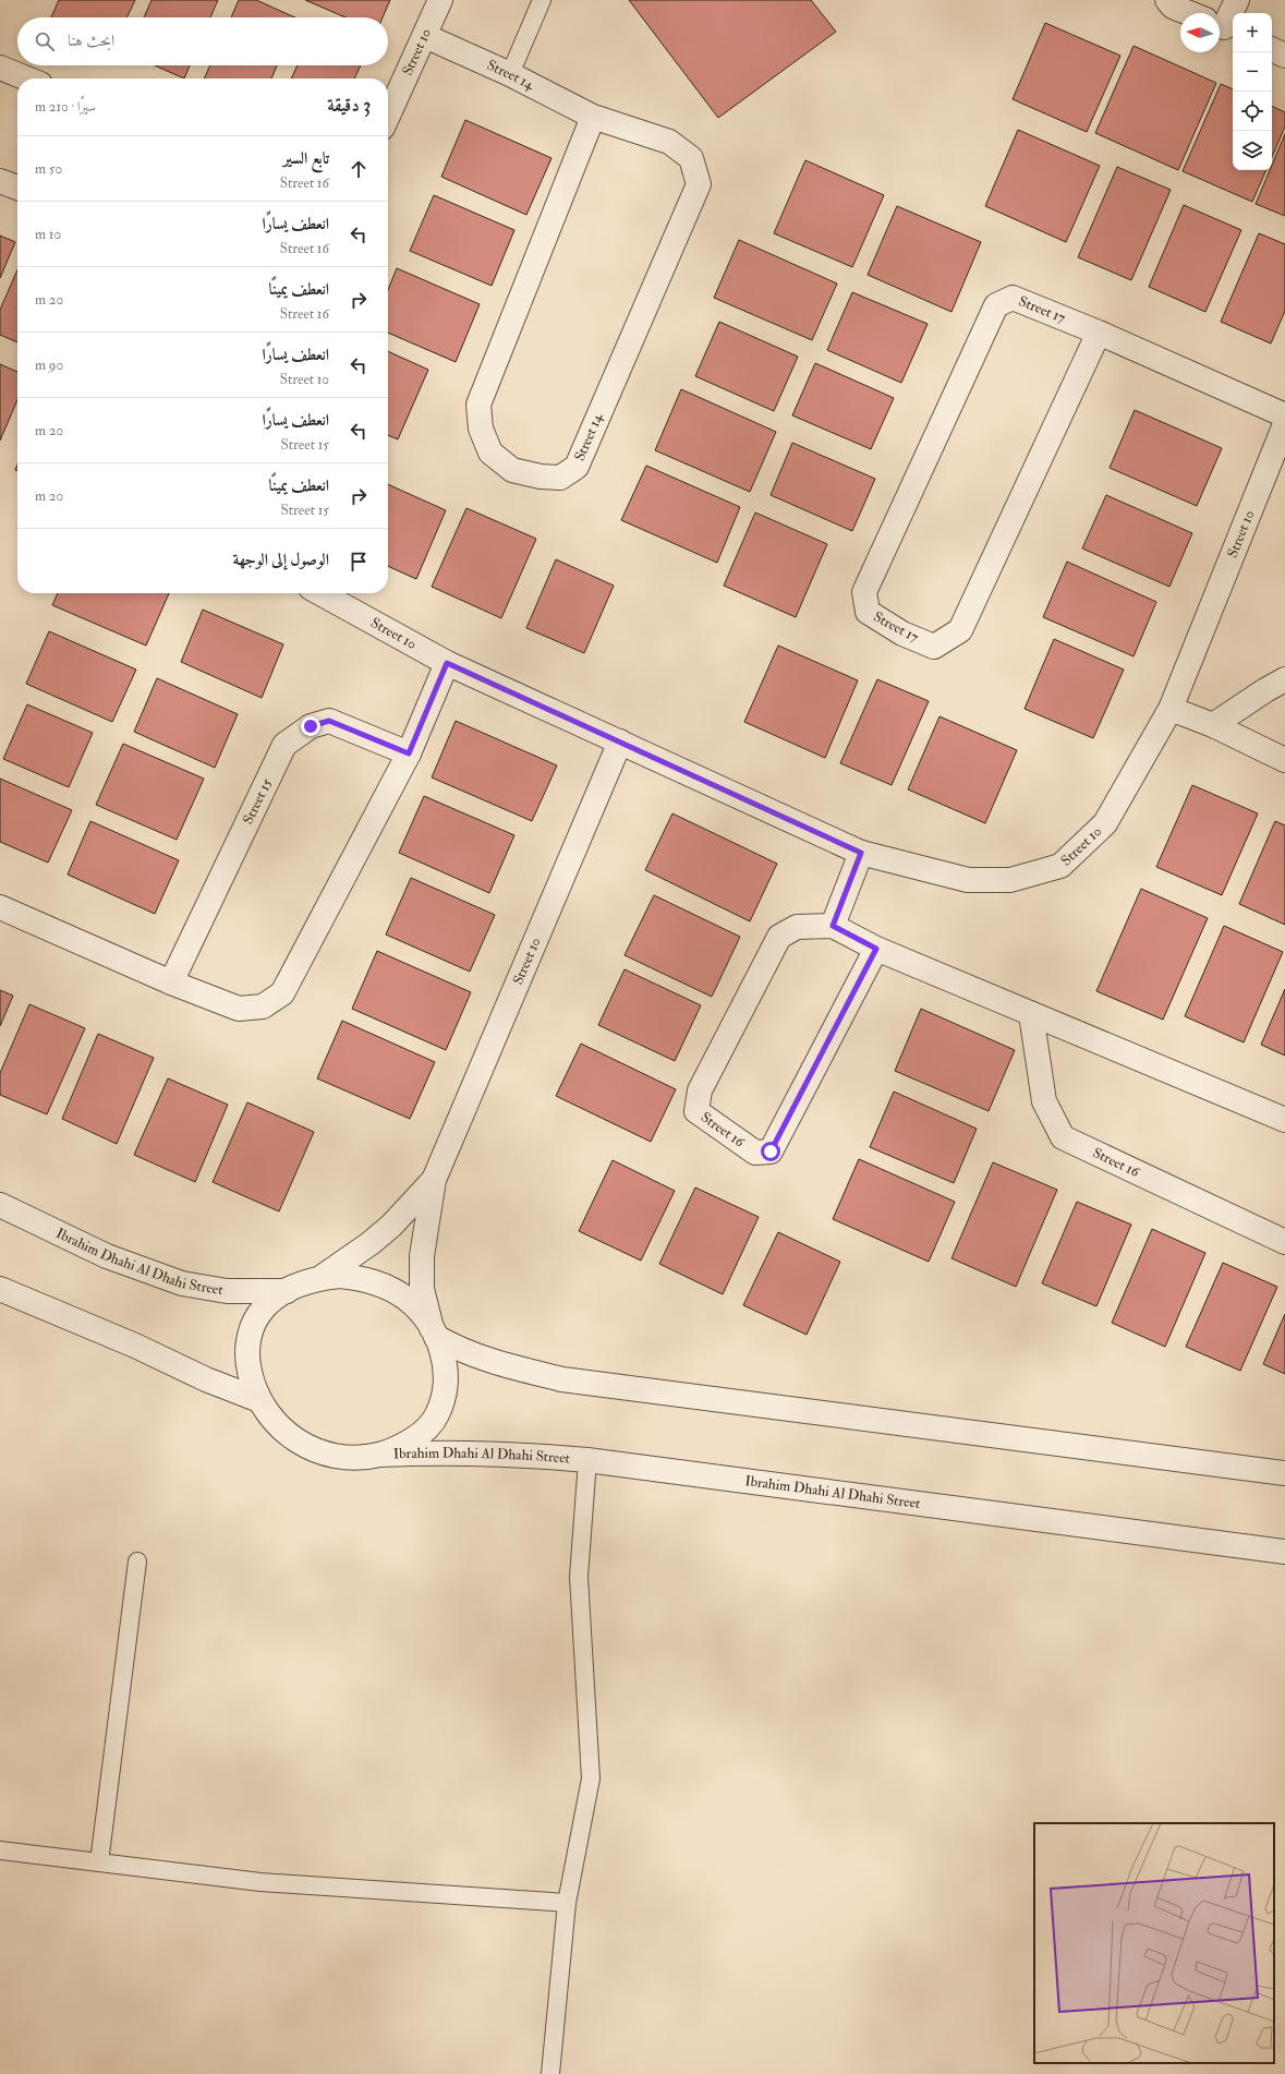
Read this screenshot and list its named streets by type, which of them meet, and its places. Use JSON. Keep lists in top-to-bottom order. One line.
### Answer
{"streets":{"street":["Street 10","Street 14","Street 17","Street 15","Street 16","Ibrahim Dhahi Al Dhahi Street"]},"crossings":[["Street 10","Street 14"]],"north":"left","page":{"map_buttons":["+","−"],"search":"ابحث هنا","heading":["3 دقيقة","سيرًا · 210 m"],"list":[["تابع السير","Street 16","50 m"],["انعطف يسارًا","Street 16","10 m"],["انعطف يمينًا","Street 16","20 m"],["انعطف يسارًا","Street 10","90 m"],["انعطف يسارًا","Street 15","20 m"],["انعطف يمينًا","Street 15","20 m"],"الوصول إلى الوجهة"]}}
